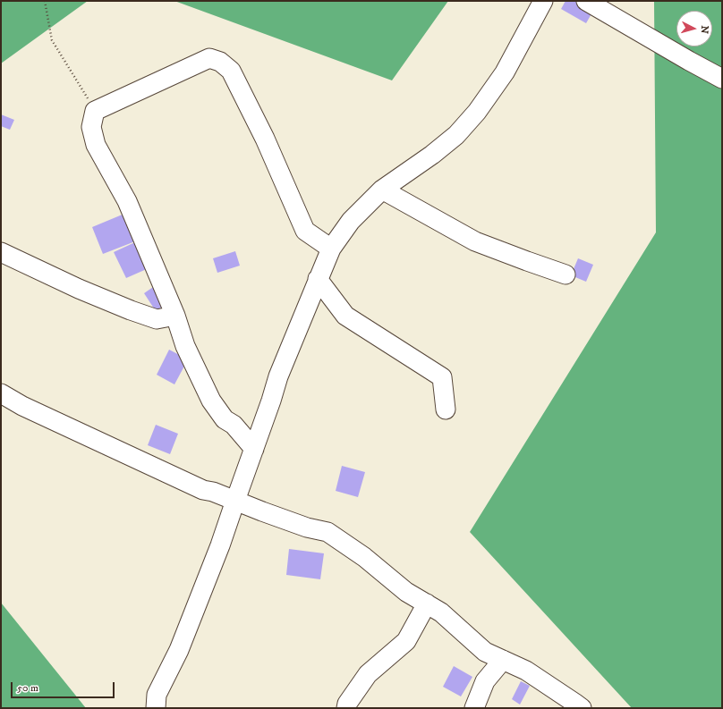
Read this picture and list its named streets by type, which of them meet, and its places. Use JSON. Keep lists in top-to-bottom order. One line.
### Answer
{"scale_bar":"50 m","north":"right"}
